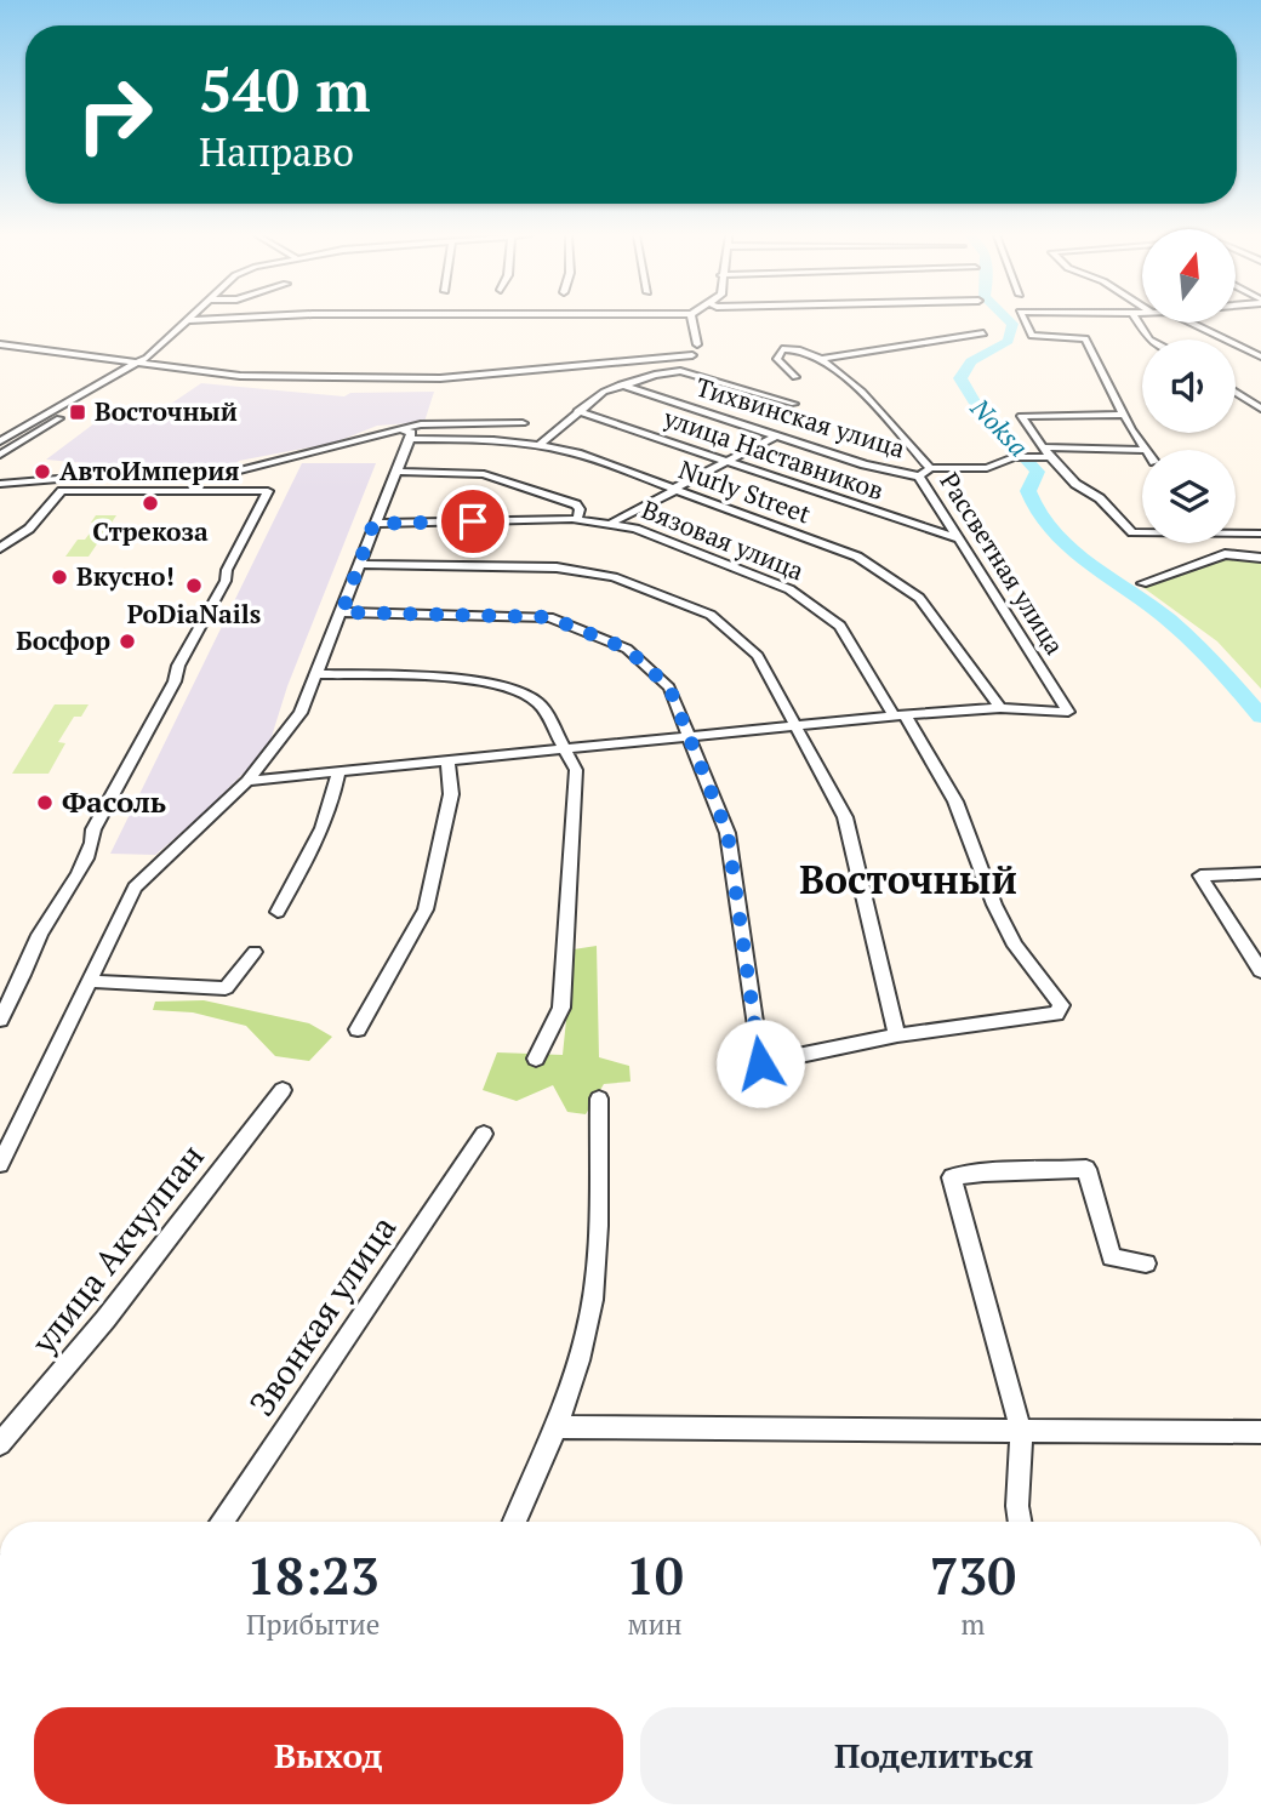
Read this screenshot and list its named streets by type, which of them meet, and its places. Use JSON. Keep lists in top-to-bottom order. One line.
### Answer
{"streets":{"street":["Тихвинская улица","улица Наставников","Nurly Street","Вязовая улица","Рассветная улица","улица Акчулпан","Звонкая улица"]},"crossings":[["Тихвинская улица","Рассветная улица"],["улица Наставников","Рассветная улица"]],"districts":["Восточный"],"water":["Noksa"],"places":{"transit":["Восточный"],"other":["АвтоИмперия","Стрекоза","Вкусно!","PoDiaNails","Босфор","Фасоль"]},"north":"top","page":{"turn":["540 m","Направо"],"eta":["18:23","Прибытие","10","мин","730","m"],"buttons":["Выход","Поделиться"]}}
